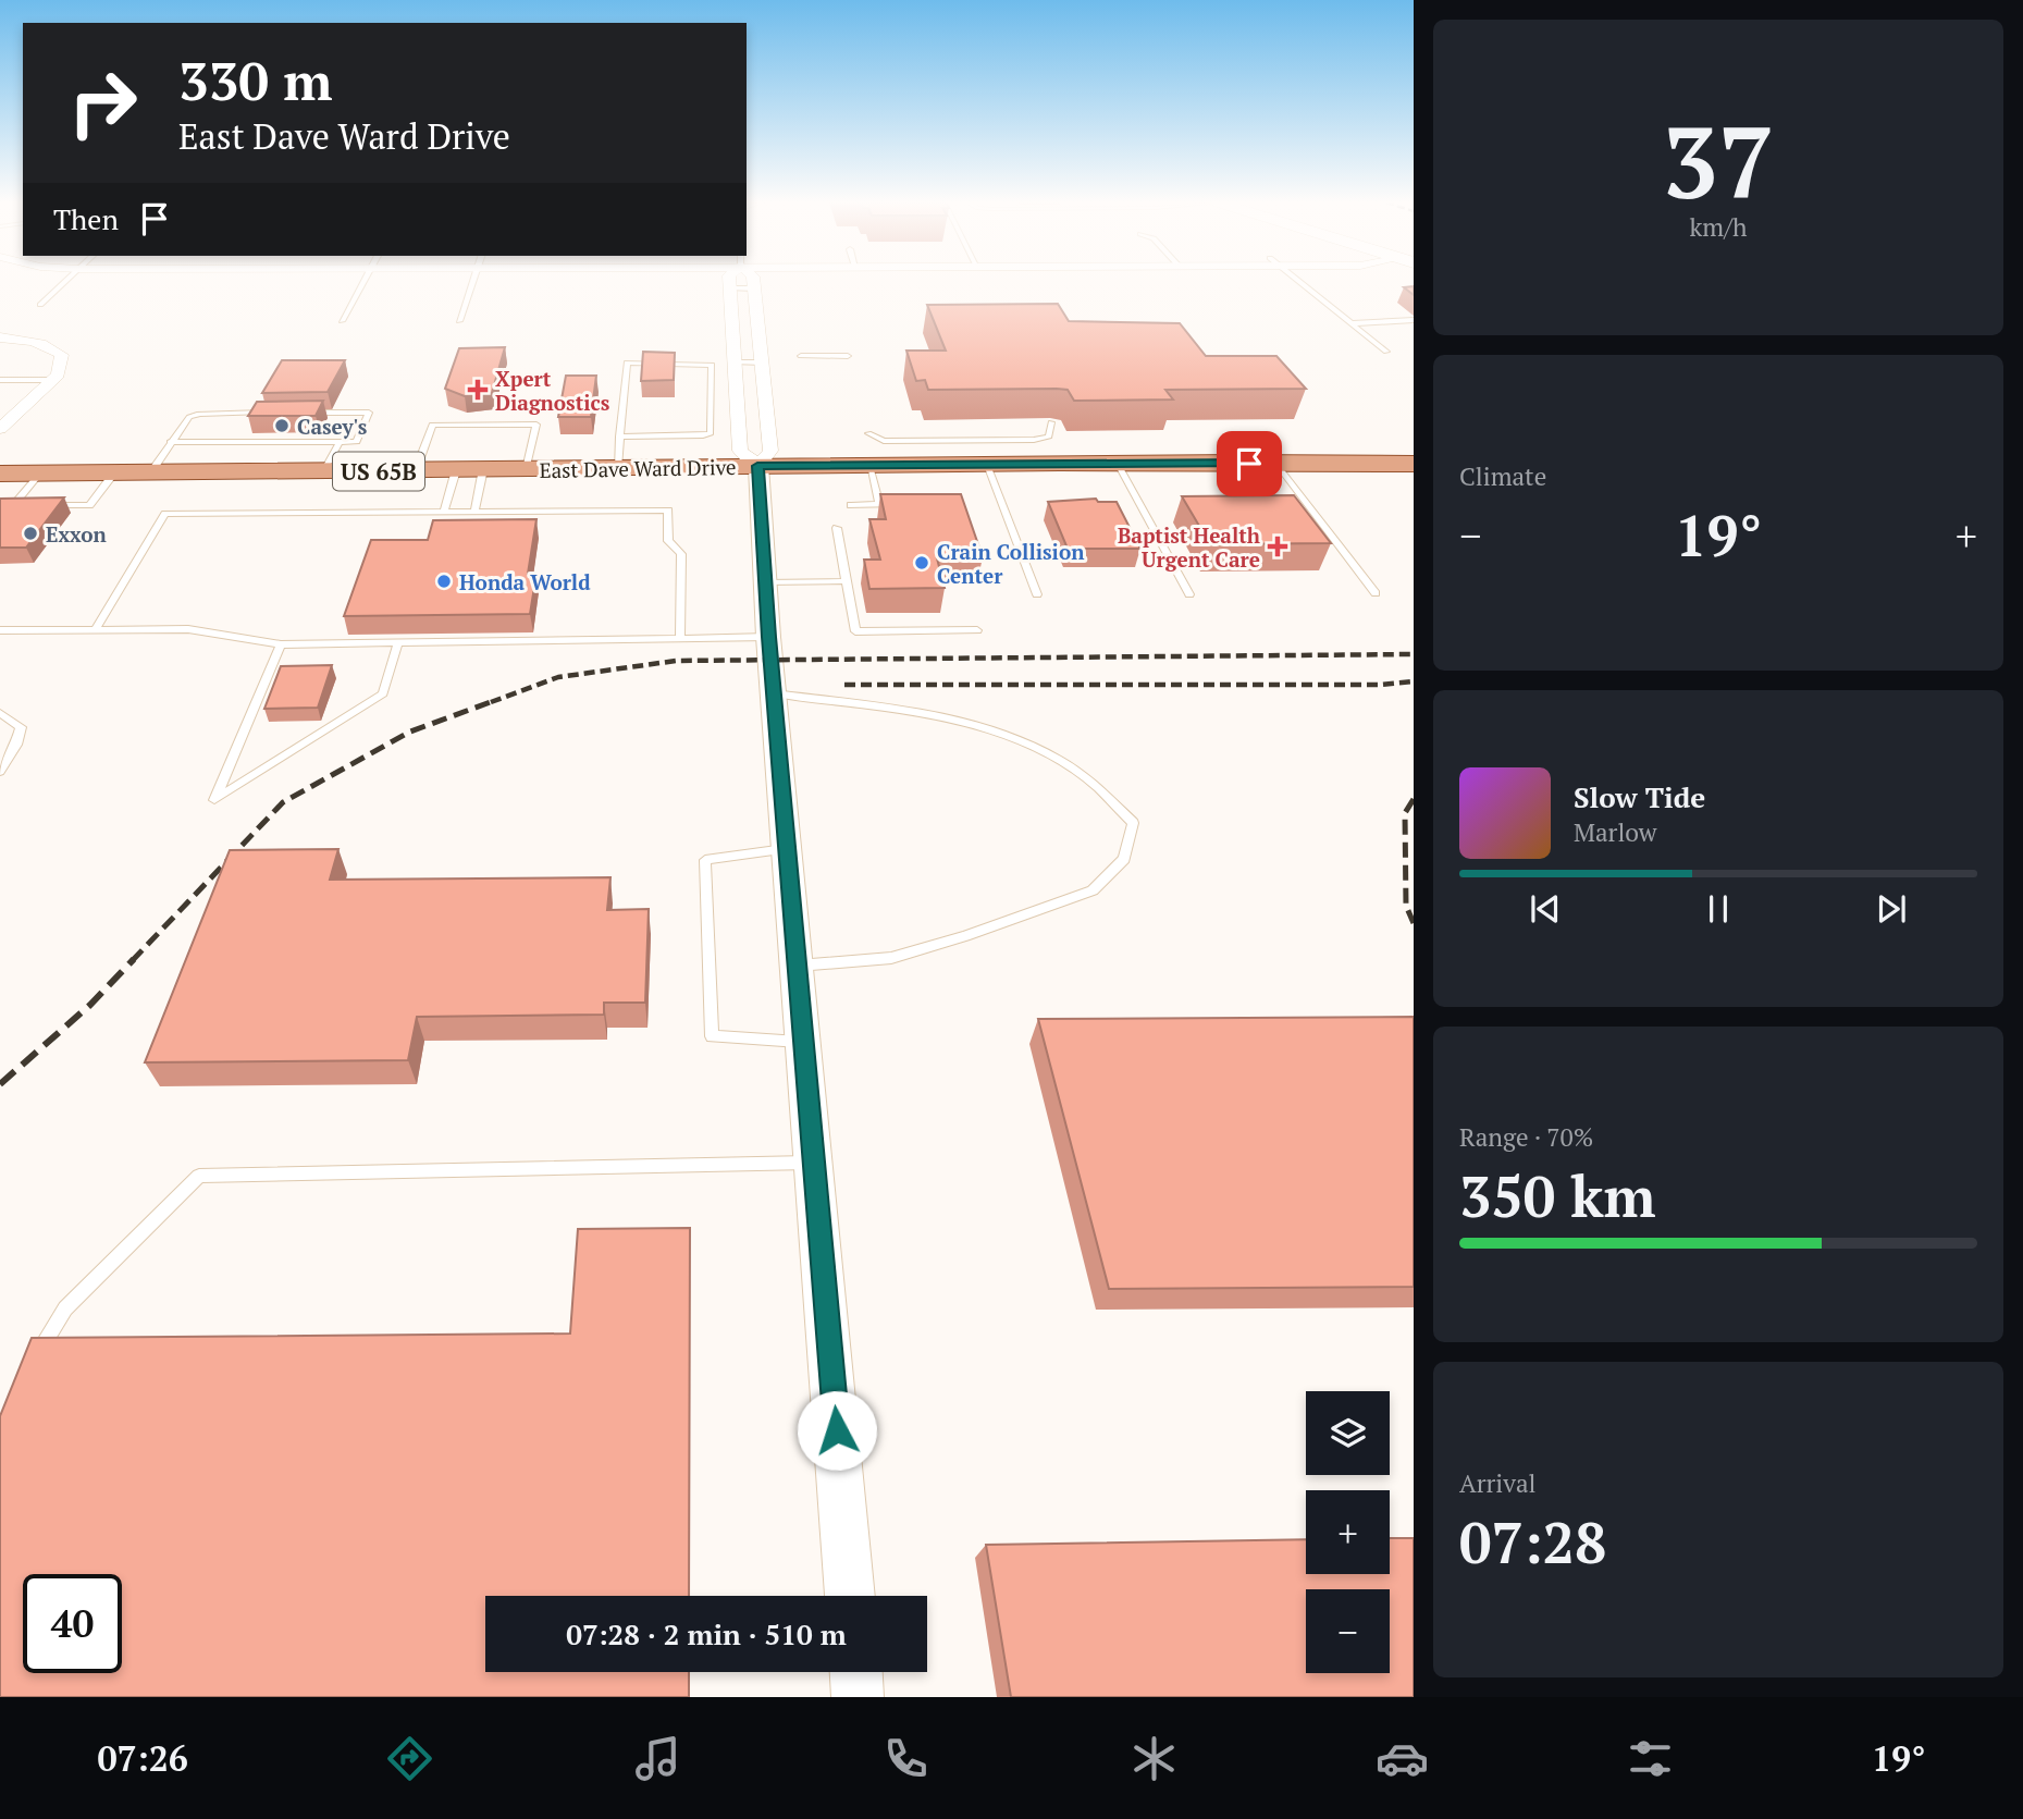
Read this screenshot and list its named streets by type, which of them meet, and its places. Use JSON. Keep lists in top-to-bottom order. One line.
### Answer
{"streets":{"main road":["East Dave Ward Drive","US 65B"]},"places":{"health":["Xpert Diagnostics","Baptist Health Urgent Care"],"other":["Casey's","Exxon","Crain Collision Center","Honda World"]},"page":{"tile":[["37","km/h"],"Climate",["Range · 70%","350 km"],["Arrival","07:28"]],"turn":["330 m","East Dave Ward Drive"],"then":"Then","heat":["−","19°","+"],"song":["Slow Tide","Marlow"],"map_buttons":["+","−"],"limit":"40","trip":"07:28 · 2 min · 510 m","tabs":["07:26","19°"]}}
